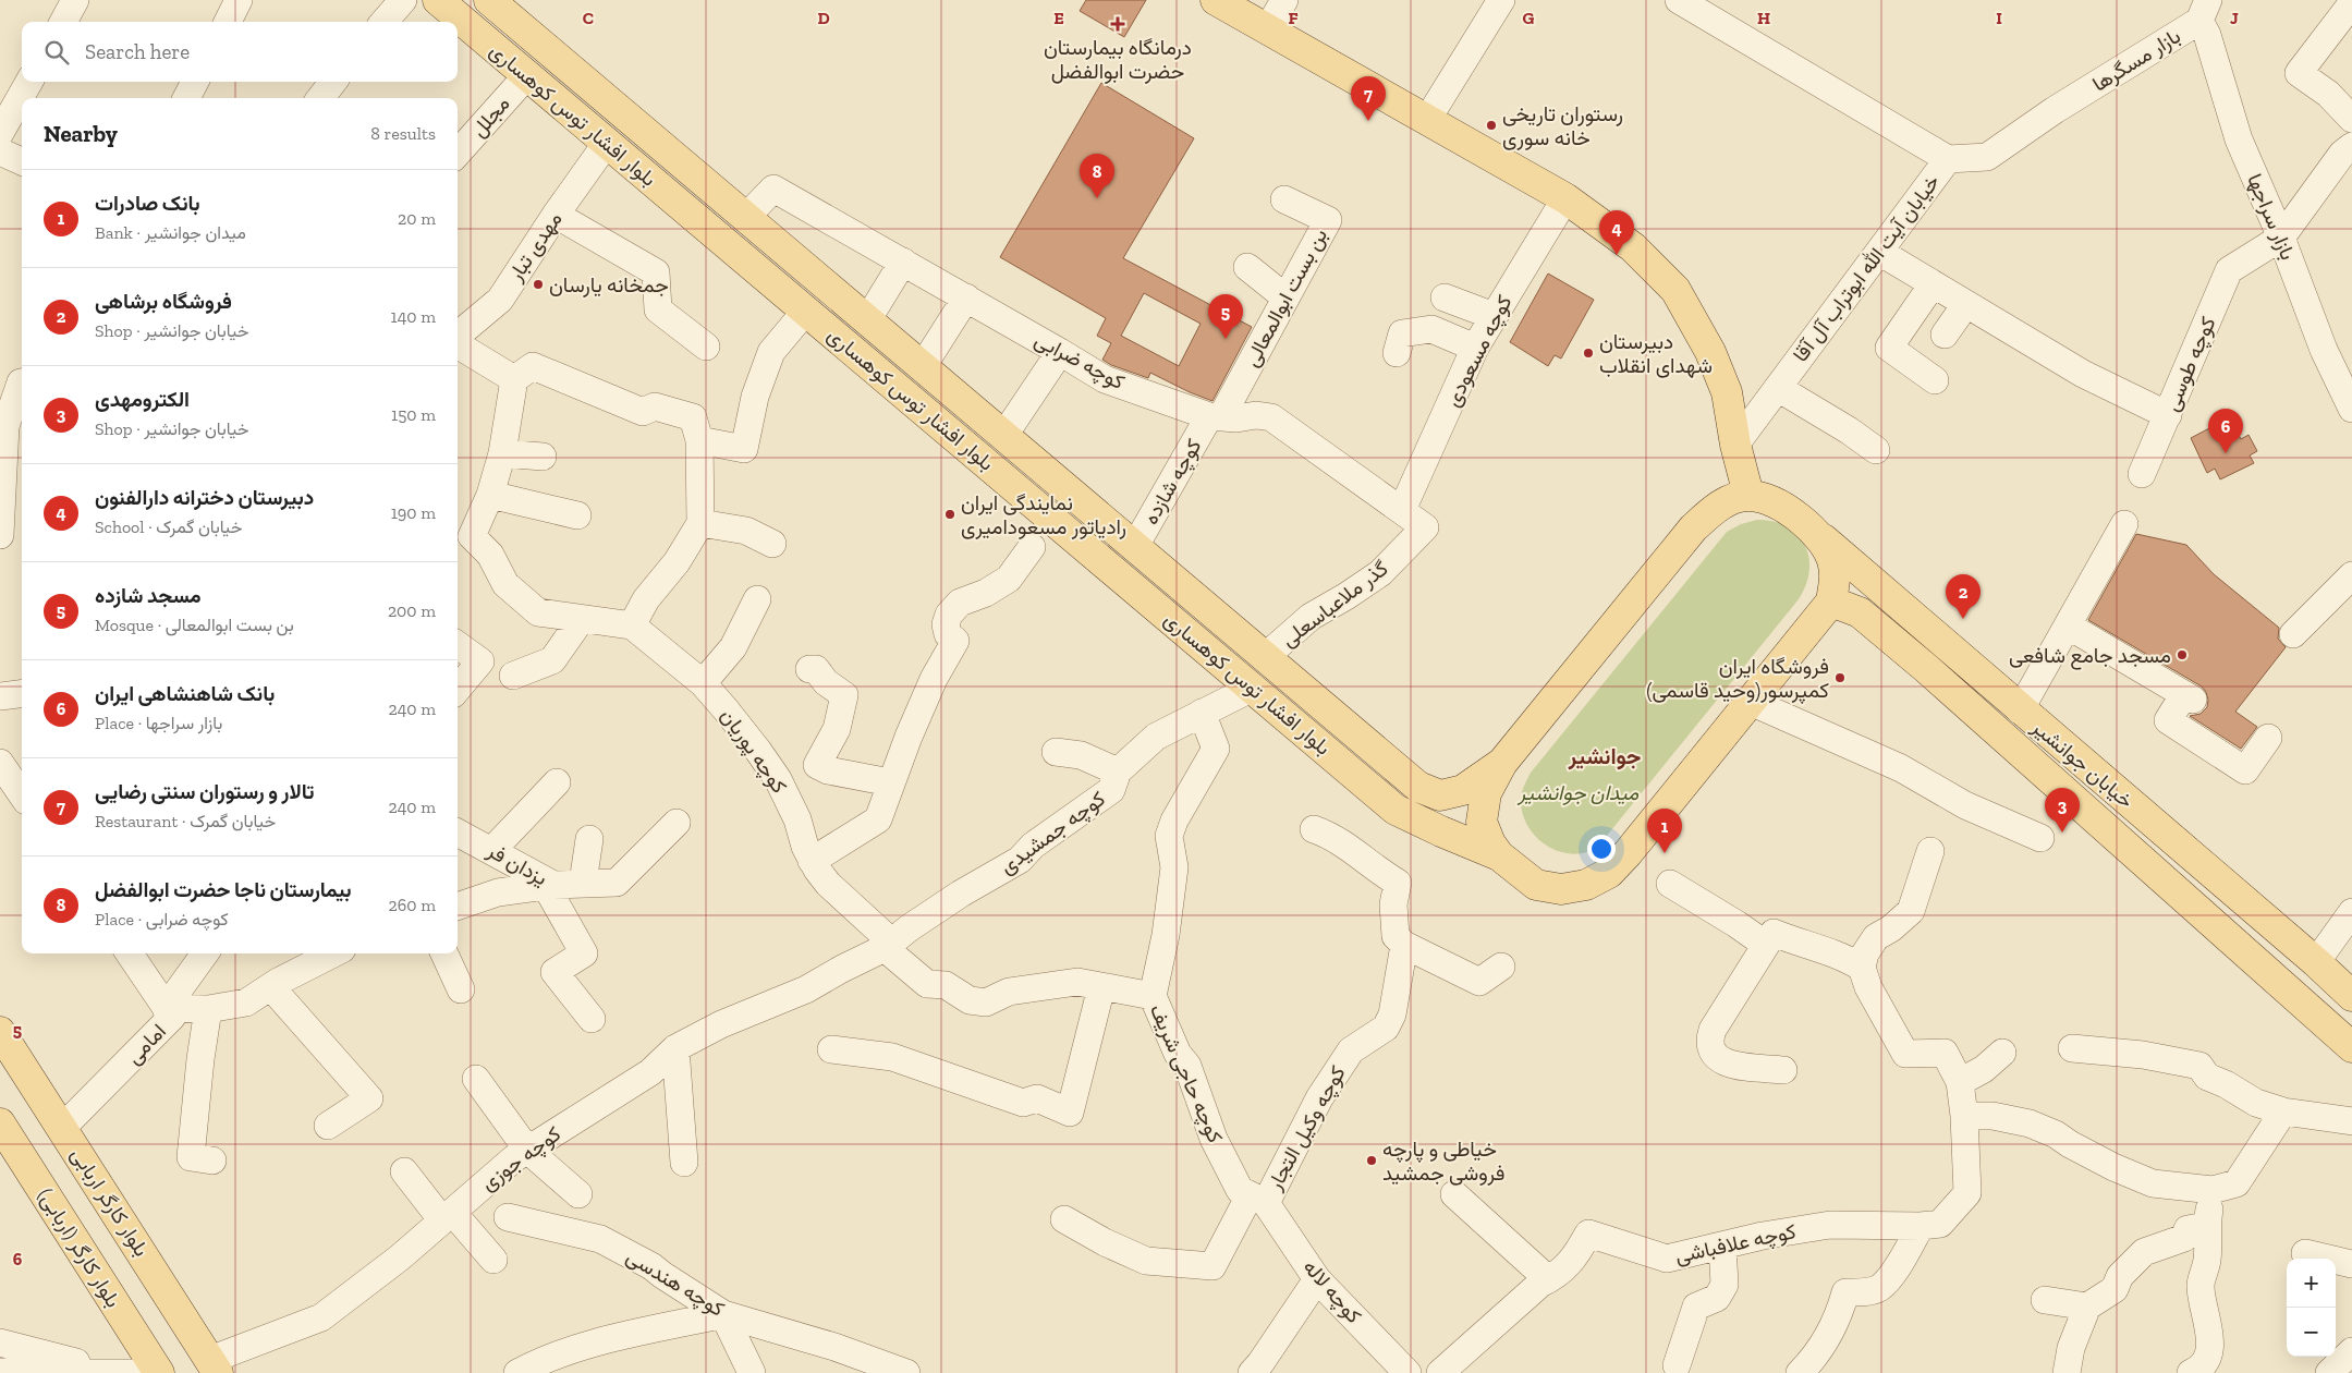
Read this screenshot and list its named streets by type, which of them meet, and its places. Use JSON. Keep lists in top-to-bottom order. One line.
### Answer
{"streets":{"main road":["بلوار افشار توس کوهساری","خیابان جوانشیر","بلوار کارگر اربابی","بلوار کارگر (اربابی)"],"street":["بازار مسگرها","مجلل","بازار سراجها","مهدی تبار","خیابان آیت الله ابوتراب آل آقا","بن بست ابوالمعالی","کوچه مسعودی","کوچه ضرابی","کوچه طوسی","کوچه شازده","گذر ملاعباسعلی","کوچه پوریان","کوچه جمشیدی","یزدان فر","امامی","کوچه حاجی شریف","کوچه وکیل التجار","کوچه جوزی","کوچه علافباشی","کوچه هندسی","کوچه لاله"]},"crossings":[["بازار مسگرها","بازار سراجها"],["بازار مسگرها","خیابان آیت الله ابوتراب آل آقا"],["بلوار افشار توس کوهساری","مجلل"],["بلوار افشار توس کوهساری","مهدی تبار"],["بلوار افشار توس کوهساری","کوچه ضرابی"],["بلوار افشار توس کوهساری","کوچه شازده"],["بلوار افشار توس کوهساری","گذر ملاعباسعلی"],["بلوار افشار توس کوهساری","کوچه جمشیدی"],["بازار سراجها","کوچه طوسی"],["بن بست ابوالمعالی","کوچه ضرابی"],["بن بست ابوالمعالی","کوچه شازده"],["کوچه مسعودی","کوچه ضرابی"],["کوچه ضرابی","کوچه شازده"],["کوچه ضرابی","گذر ملاعباسعلی"],["کوچه پوریان","کوچه جمشیدی"],["کوچه پوریان","کوچه حاجی شریف"],["کوچه جمشیدی","کوچه حاجی شریف"],["کوچه جمشیدی","کوچه جوزی"],["امامی","بلوار کارگر اربابی"],["کوچه حاجی شریف","کوچه وکیل التجار"],["کوچه حاجی شریف","کوچه لاله"],["کوچه وکیل التجار","کوچه لاله"],["کوچه جوزی","بلوار کارگر اربابی"]],"districts":["جوانشیر"],"parks":["میدان جوانشیر"],"places":{"health":["درمانگاه بیمارستان حضرت ابوالفضل"],"other":["رستوران تاریخی خانه سوری","جمخانه یارسان","دبیرستان شهدای انقلاب","نمایندگی ایران رادیاتور مسعودامیری","مسجد جامع شافعی","فروشگاه ایران کمپرسور(وحید قاسمی)","خیاطی ‌‌و‌ پارچه فروشی جمشید"]},"page":{"search":"Search here","pins":["7","8","4","5","6","2","3","1"],"heading":["Nearby","8 results"],"list":[{"mark":"1","name":"بانک صادرات","note":"Bank · میدان جوانشیر","value":"20 m"},{"mark":"2","name":"فروشگاه برشاهی","note":"Shop · خیابان جوانشیر","value":"140 m"},{"mark":"3","name":"الکترومهدی","note":"Shop · خیابان جوانشیر","value":"150 m"},{"mark":"4","name":"دبیرستان دخترانه دارالفنون","note":"School · خیابان گمرک","value":"190 m"},{"mark":"5","name":"مسجد شازده","note":"Mosque · بن بست ابوالمعالی","value":"200 m"},{"mark":"6","name":"بانک شاهنشاهی ایران","note":"Place · بازار سراجها","value":"240 m"},{"mark":"7","name":"تالار و رستوران سنتی رضایی","note":"Restaurant · خیابان گمرک","value":"240 m"},{"mark":"8","name":"بیمارستان ناجا حضرت ابوالفضل","note":"Place · کوچه ضرابی","value":"260 m"}],"map_buttons":["+","−"]},"grid":{"columns":["C","D","E","F","G","H","I","J"],"rows":["5","6"]}}
